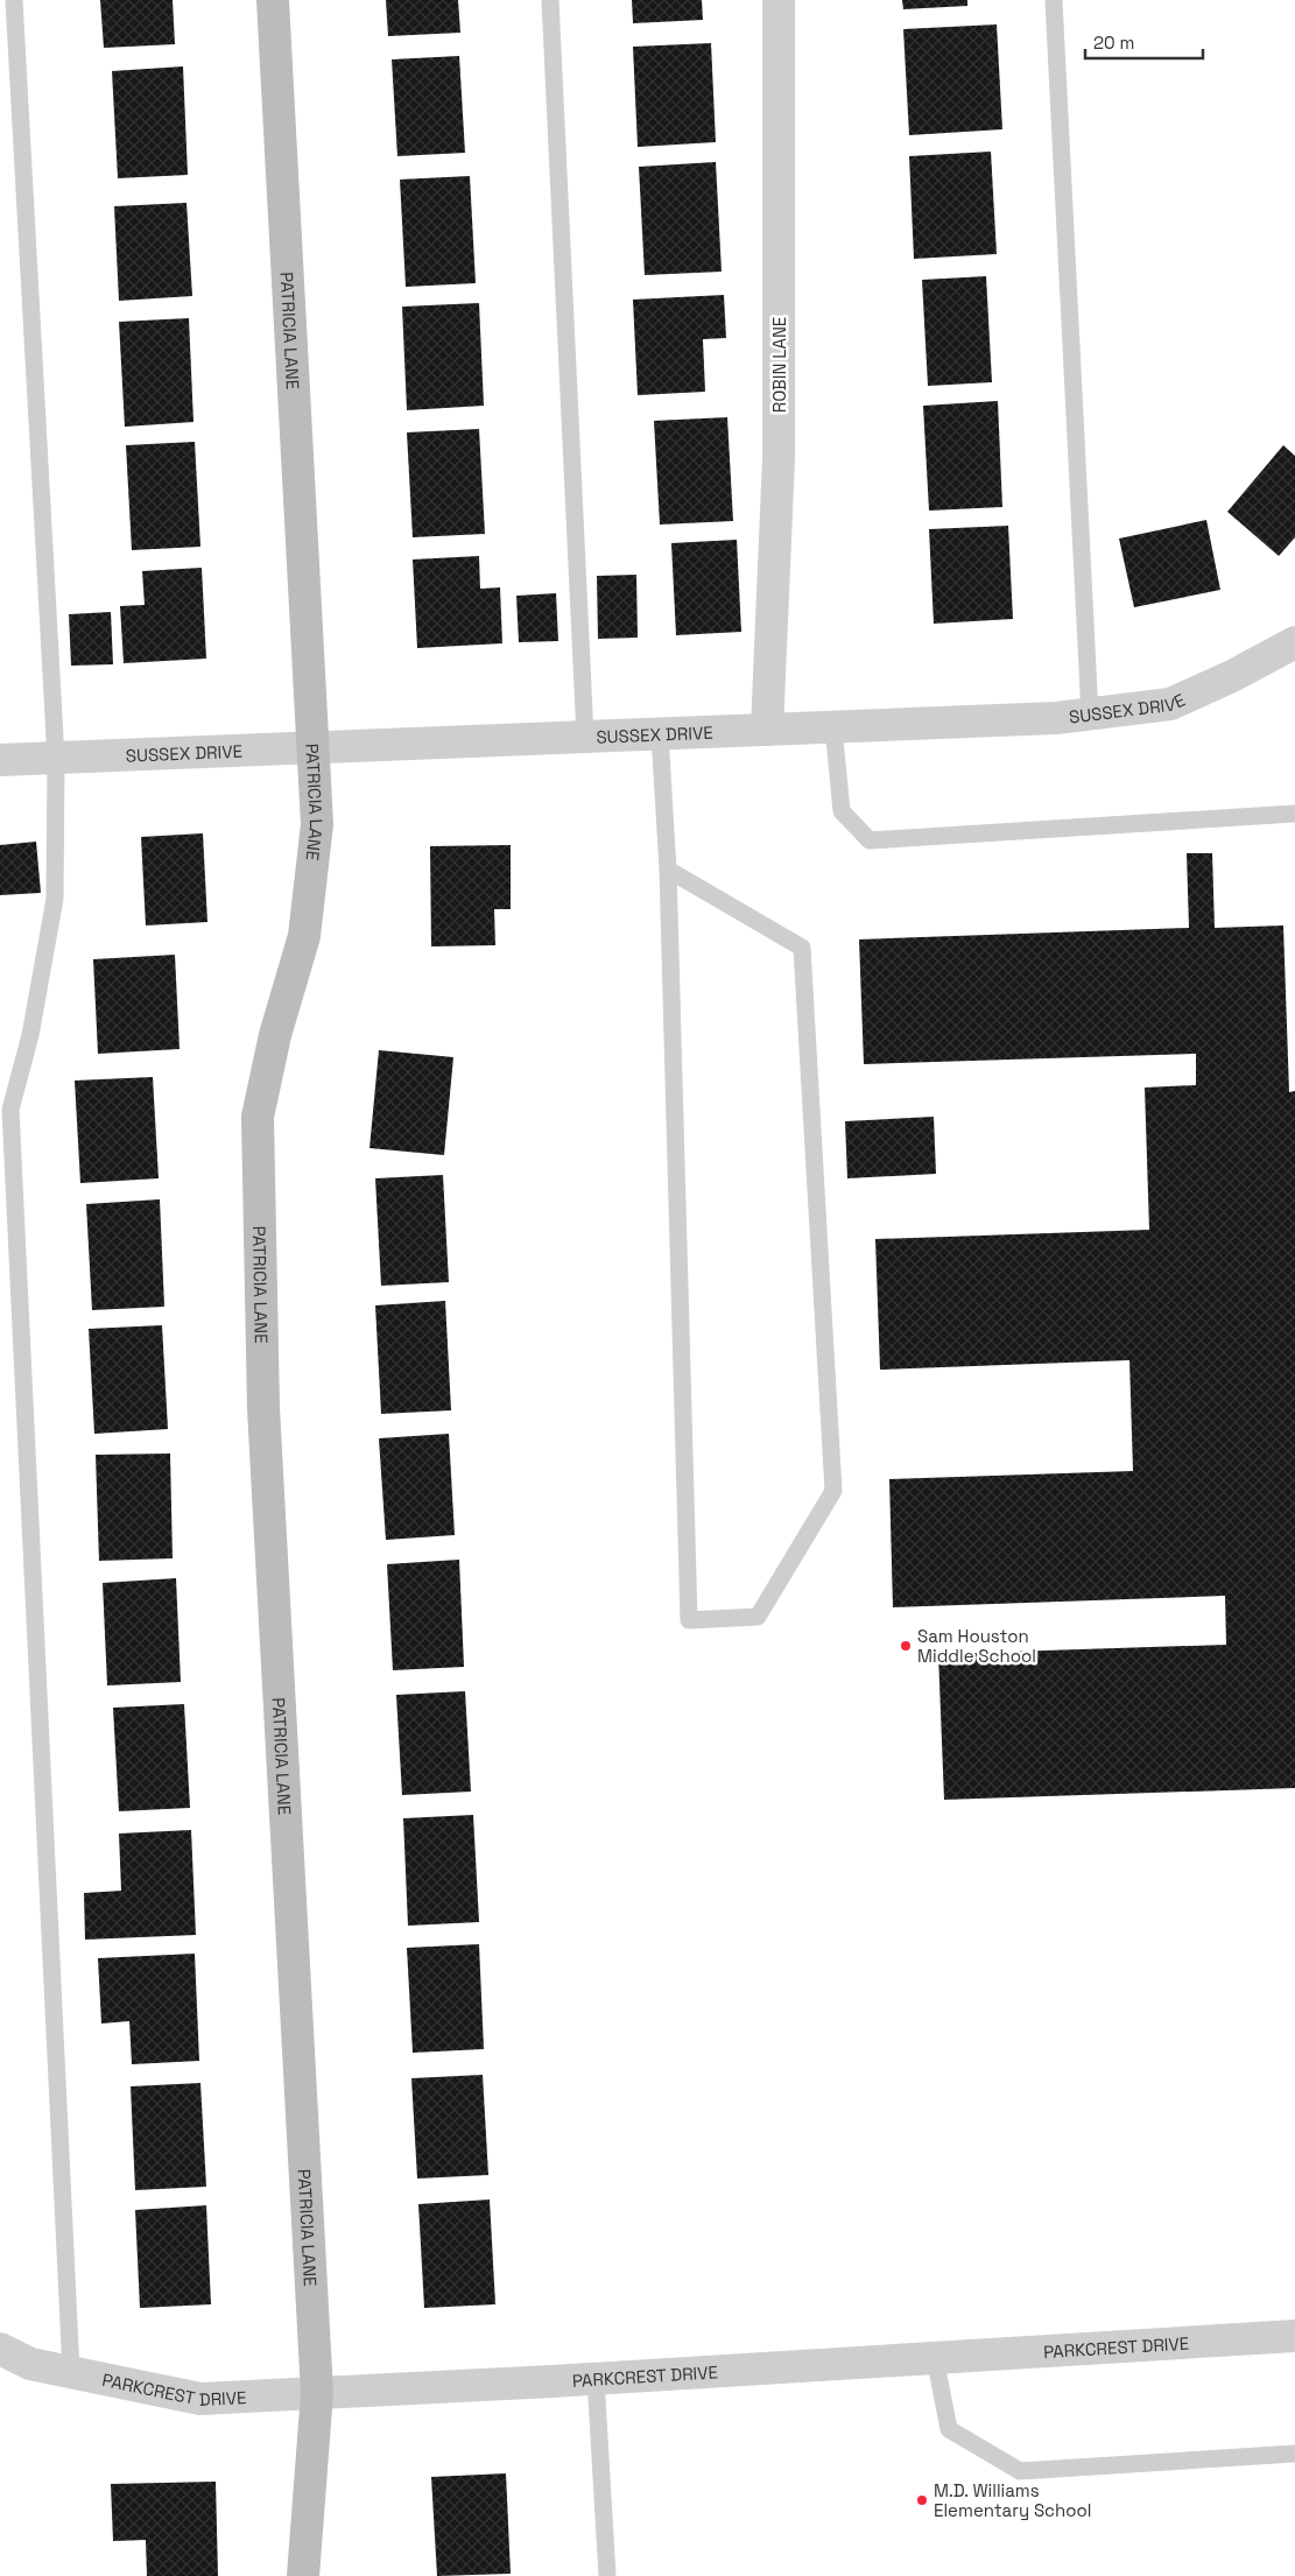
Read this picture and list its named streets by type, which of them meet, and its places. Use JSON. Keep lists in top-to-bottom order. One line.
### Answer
{"streets":{"street":["PATRICIA LANE","ROBIN LANE","SUSSEX DRIVE","PARKCREST DRIVE"]},"crossings":[["PATRICIA LANE","SUSSEX DRIVE"],["PATRICIA LANE","PARKCREST DRIVE"],["ROBIN LANE","SUSSEX DRIVE"]],"places":["Sam Houston Middle School","M.D. Williams Elementary School"],"scale_bar":"20 m"}
